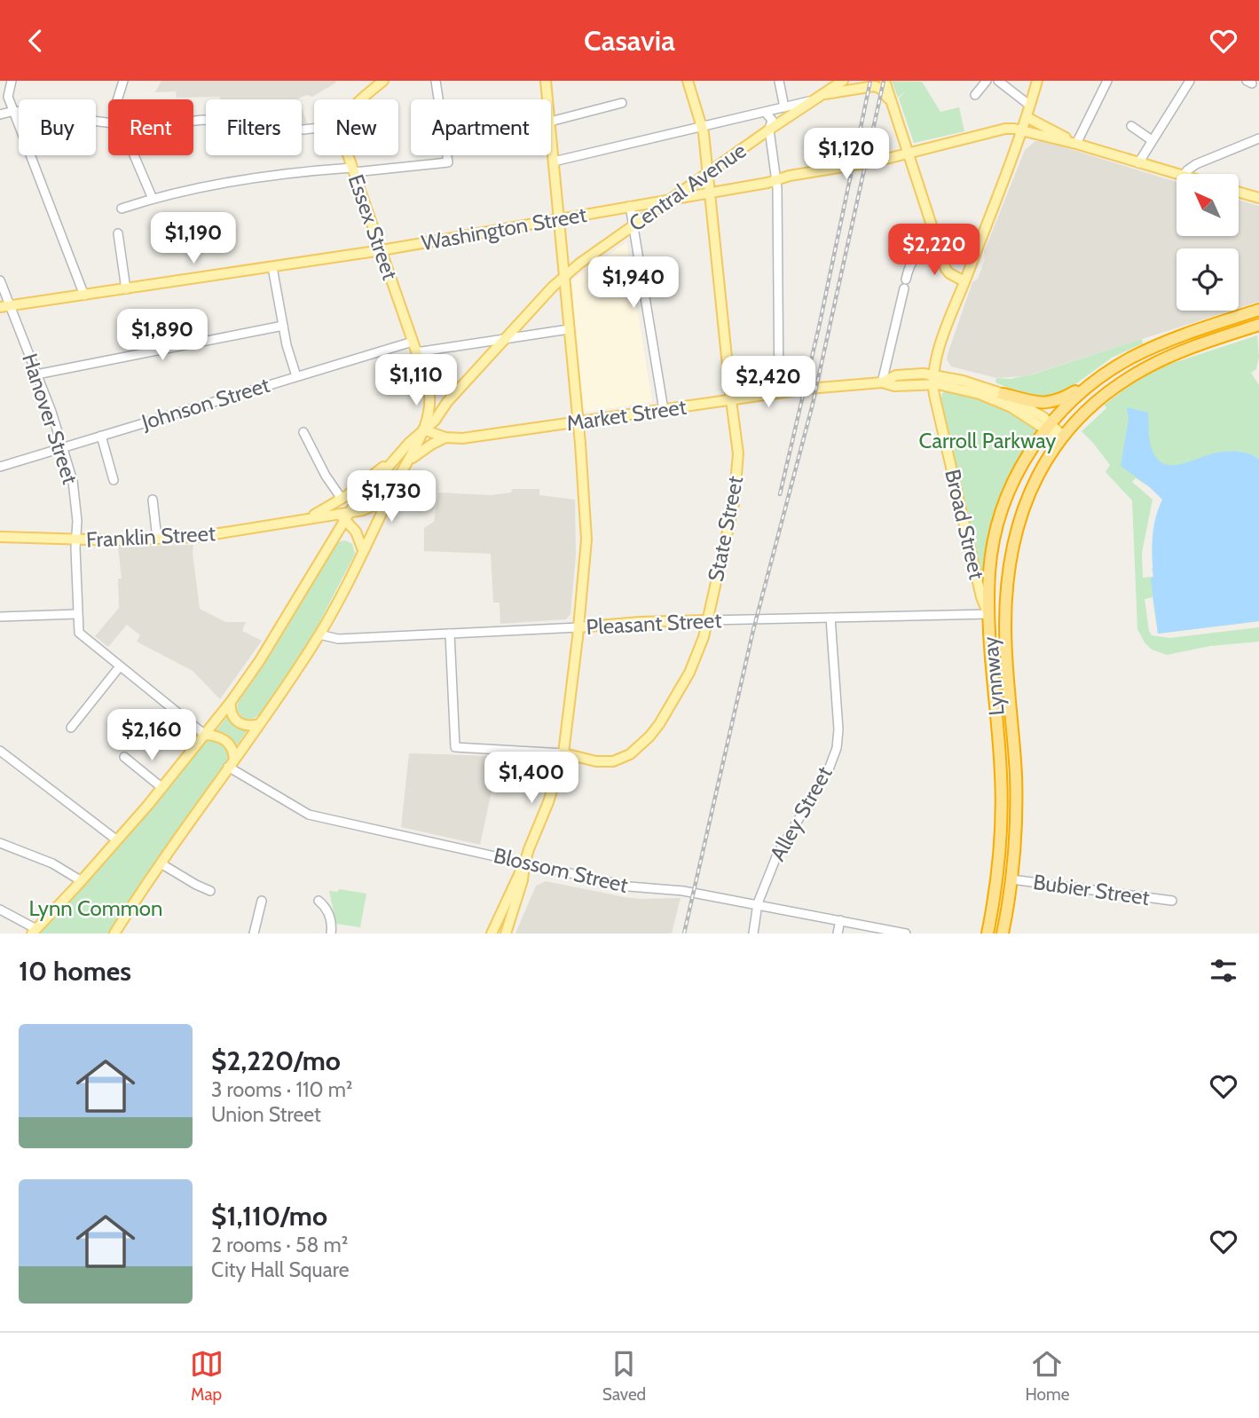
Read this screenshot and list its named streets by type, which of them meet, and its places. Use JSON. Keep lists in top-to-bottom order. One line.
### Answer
{"streets":{"highway":["Lynnway"],"main road":["Central Avenue","Essex Street","Washington Street","Market Street","Broad Street","State Street","Franklin Street","Pleasant Street"],"street":["Johnson Street","Hanover Street","Alley Street","Blossom Street","Bubier Street"]},"crossings":[["Central Avenue","Washington Street"],["Central Avenue","Market Street"],["Central Avenue","State Street"],["Essex Street","Washington Street"],["Essex Street","Johnson Street"],["Washington Street","Hanover Street"],["Washington Street","State Street"],["Johnson Street","Hanover Street"],["Market Street","Broad Street"],["Market Street","State Street"],["Hanover Street","Franklin Street"],["Broad Street","Pleasant Street"],["Broad Street","Lynnway"],["State Street","Pleasant Street"],["Pleasant Street","Lynnway"],["Pleasant Street","Alley Street"],["Lynnway","Bubier Street"],["Alley Street","Blossom Street"]],"parks":["Carroll Parkway","Lynn Common"],"north":"top left","page":{"header":"Casavia","chip":["Buy","Rent","Filters","New","Apartment"],"price":["$1,120","$1,190","$2,220","$1,940","$1,890","$1,110","$2,420","$1,730","$2,160","$1,400"],"heading":"10 homes","list":[{"name":"$2,220/mo","note":"3 rooms · 110 m² · Union Street"},{"name":"$1,110/mo","note":"2 rooms · 58 m² · City Hall Square"}],"tabs":["Map","Saved","Home"]}}
